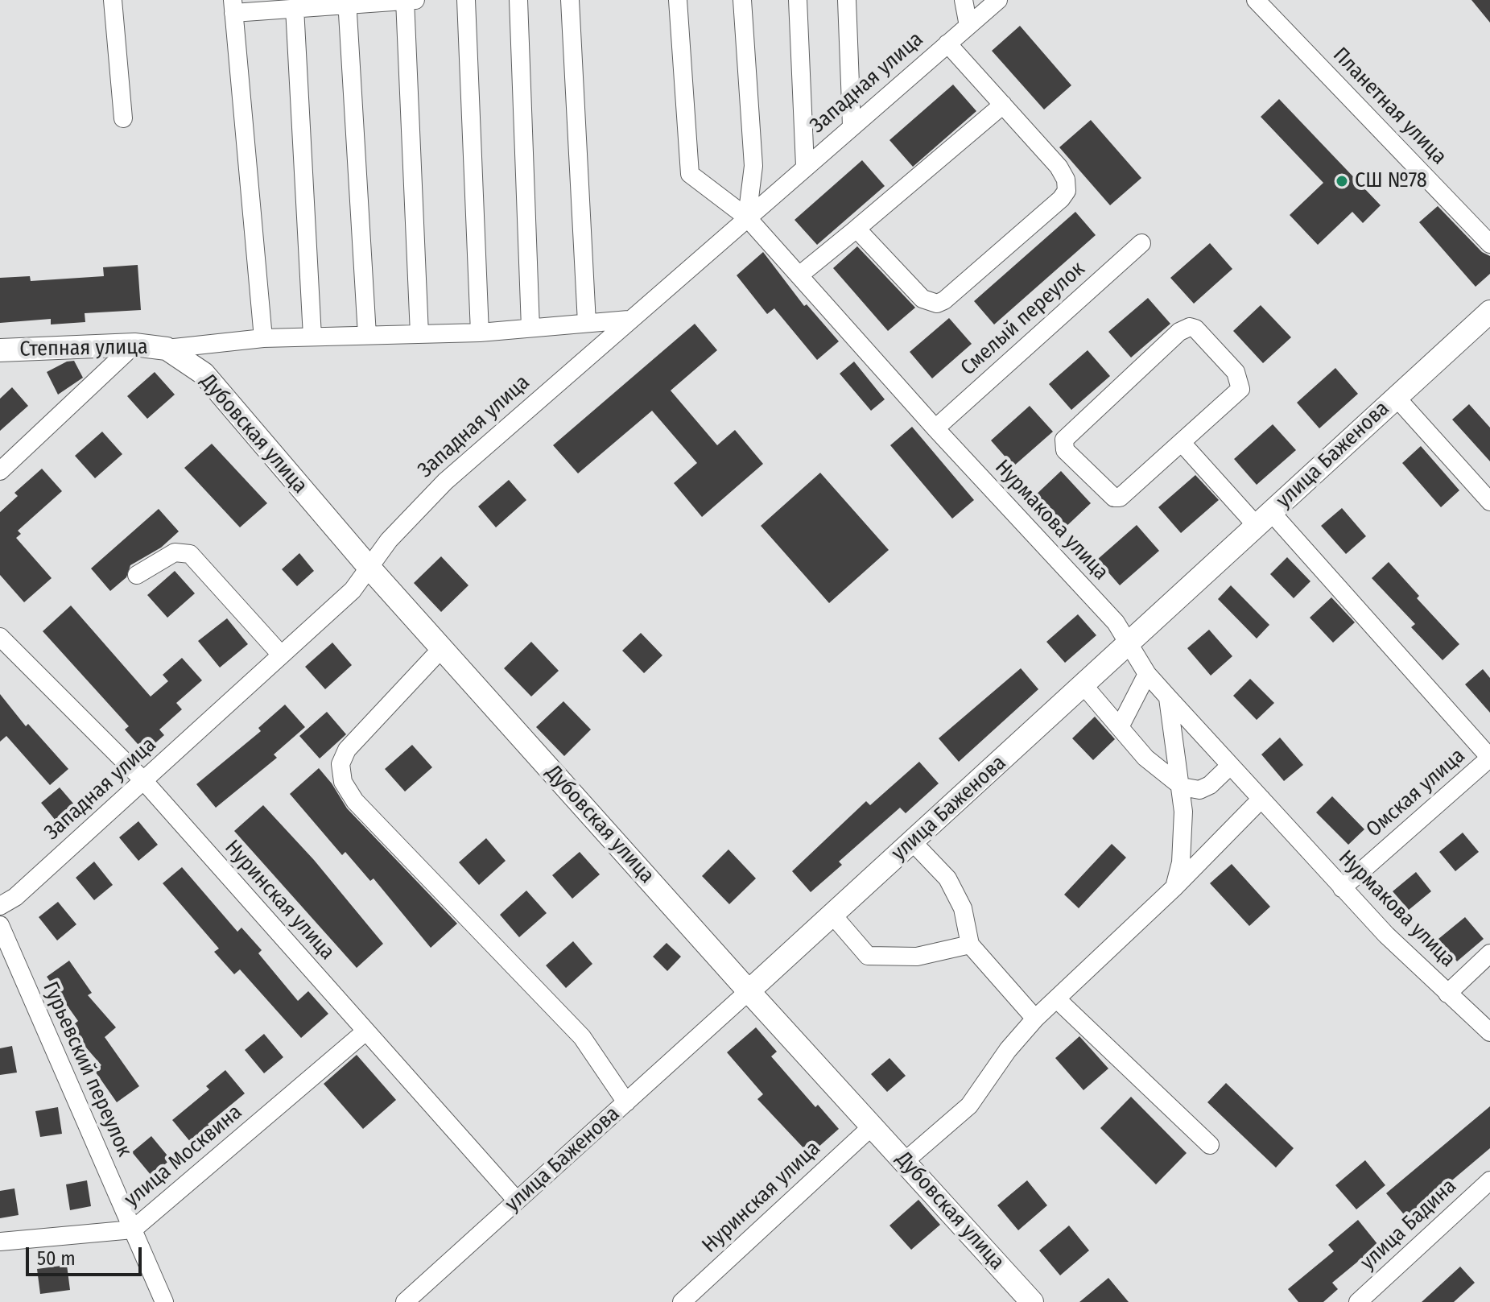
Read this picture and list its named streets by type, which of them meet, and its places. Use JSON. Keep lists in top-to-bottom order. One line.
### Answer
{"streets":{"main road":["Степная улица","Дубовская улица","улица Баженова"],"street":["Западная улица","Планетная улица","Смелый переулок","Нурмакова улица","Омская улица","Нуринская улица","Гурьевский переулок","улица Москвина","улица Бадина"]},"crossings":[["Западная улица","Дубовская улица"],["Западная улица","Нурмакова улица"],["Западная улица","Нуринская улица"],["Смелый переулок","Нурмакова улица"],["Степная улица","Дубовская улица"],["Дубовская улица","улица Баженова"],["Дубовская улица","Нуринская улица"],["улица Баженова","Нурмакова улица"],["улица Баженова","Нуринская улица"],["Нурмакова улица","Омская улица"],["Нуринская улица","улица Москвина"],["Гурьевский переулок","улица Москвина"]],"places":["СШ №78"],"scale_bar":"50 m"}
